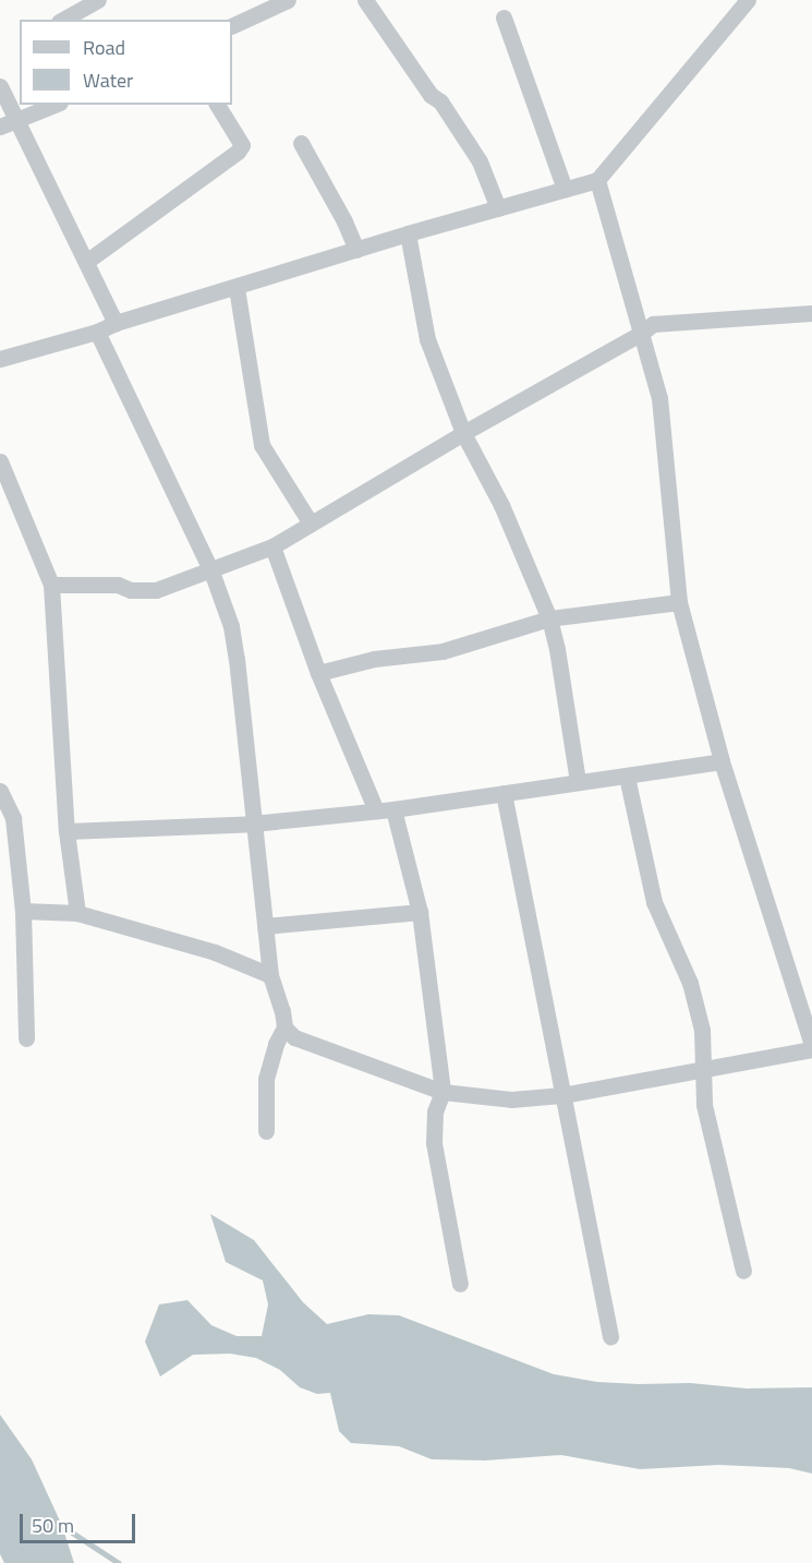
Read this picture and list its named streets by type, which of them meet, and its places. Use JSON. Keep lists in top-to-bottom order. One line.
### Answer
{"legend":["Road","Water"],"scale_bar":"50 m"}
